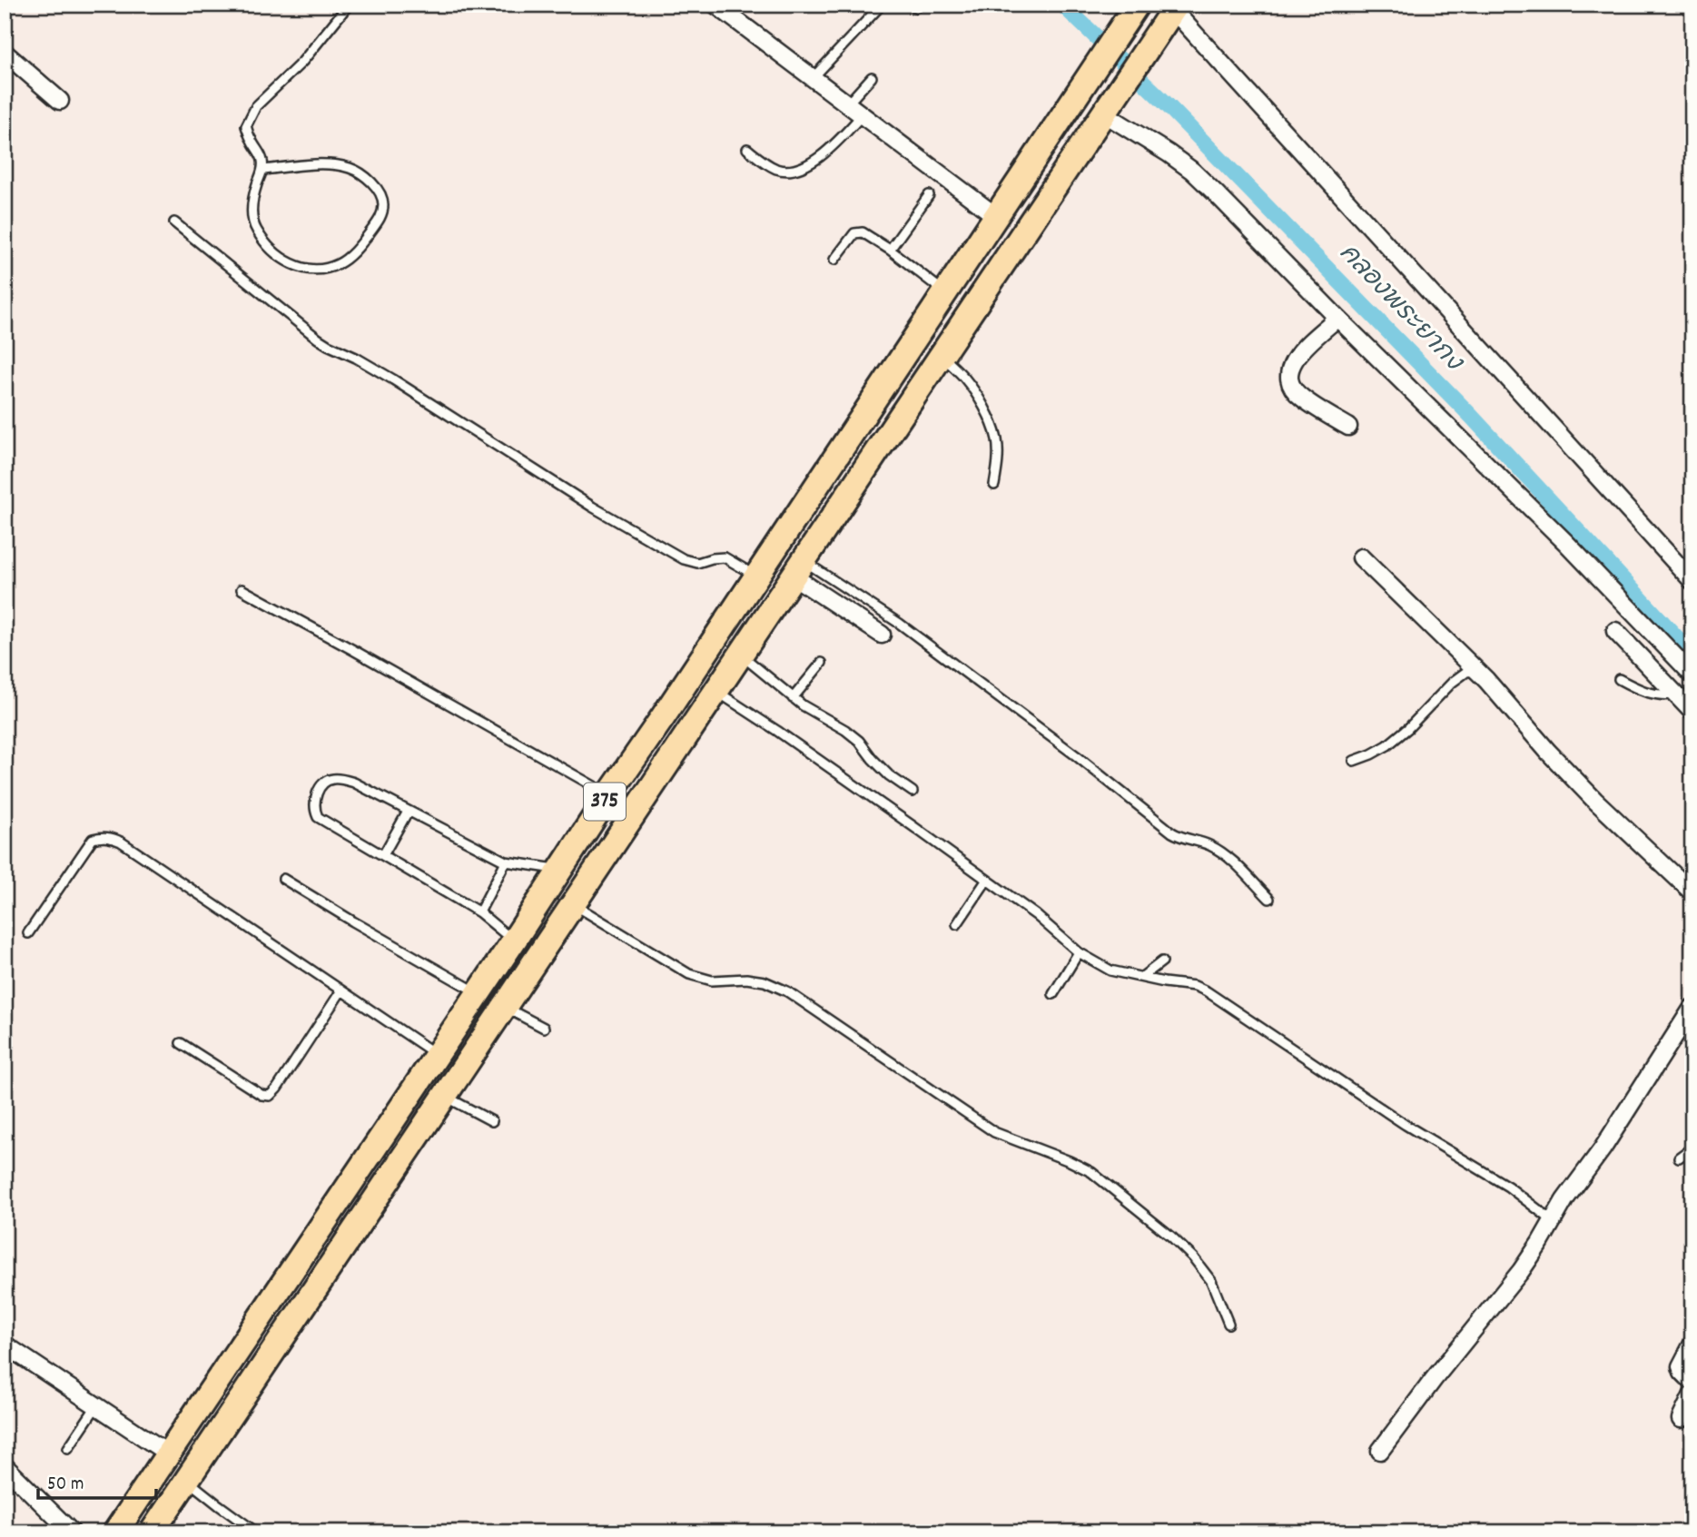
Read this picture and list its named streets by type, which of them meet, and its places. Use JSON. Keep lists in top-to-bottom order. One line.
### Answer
{"streets":{"main road":["375"]},"water":["คลองพระยากง"],"scale_bar":"50 m"}
